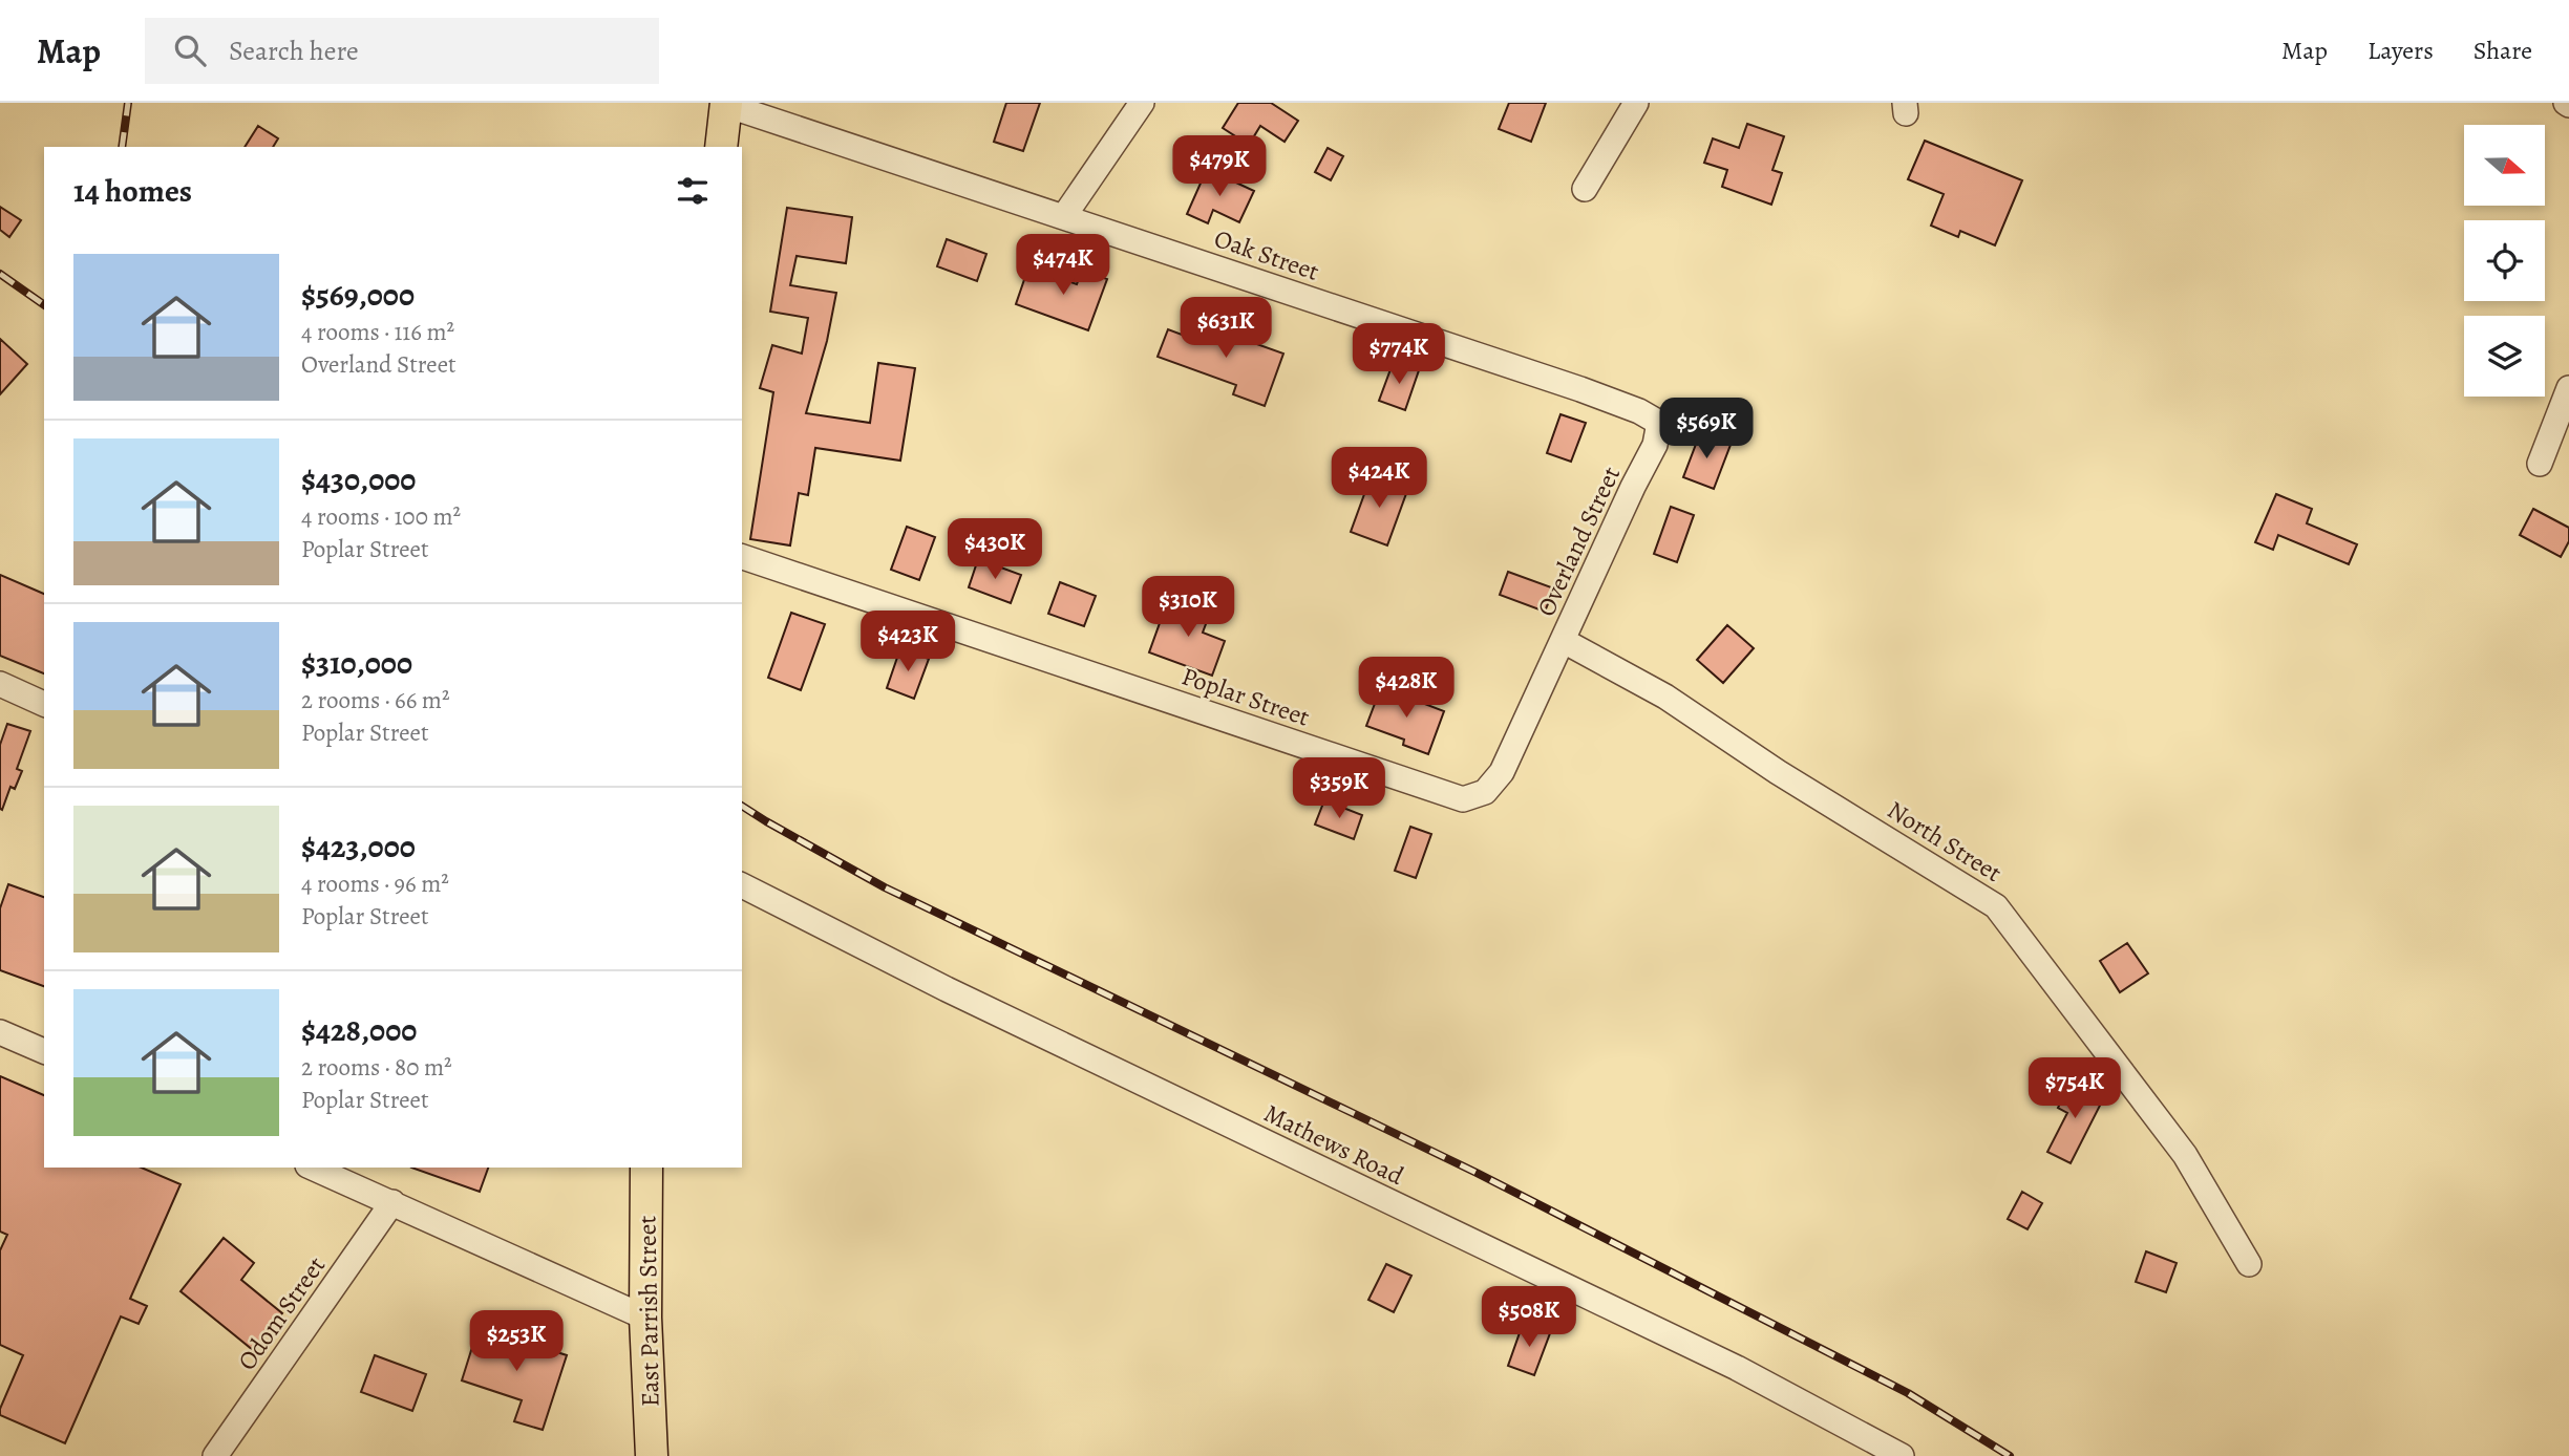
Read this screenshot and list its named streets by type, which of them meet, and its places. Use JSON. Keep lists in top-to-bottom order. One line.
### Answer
{"streets":{"main road":["East Parrish Street"],"street":["Oak Street","Overland Street","Poplar Street","North Street","Mathews Road","Odom Street"]},"crossings":[["Oak Street","Overland Street"],["Overland Street","Poplar Street"],["Overland Street","North Street"]],"north":"right","page":{"header":"Map","search":"Search here","nav":["Map","Layers","Share"],"price":["$479K","$474K","$631K","$774K","$569K","$424K","$430K","$310K","$423K","$428K","$359K","$754K","$508K","$253K"],"heading":"14 homes","list":[{"name":"$569,000","note":"4 rooms · 116 m² · Overland Street"},{"name":"$430,000","note":"4 rooms · 100 m² · Poplar Street"},{"name":"$310,000","note":"2 rooms · 66 m² · Poplar Street"},{"name":"$423,000","note":"4 rooms · 96 m² · Poplar Street"},{"name":"$428,000","note":"2 rooms · 80 m² · Poplar Street"}]}}
